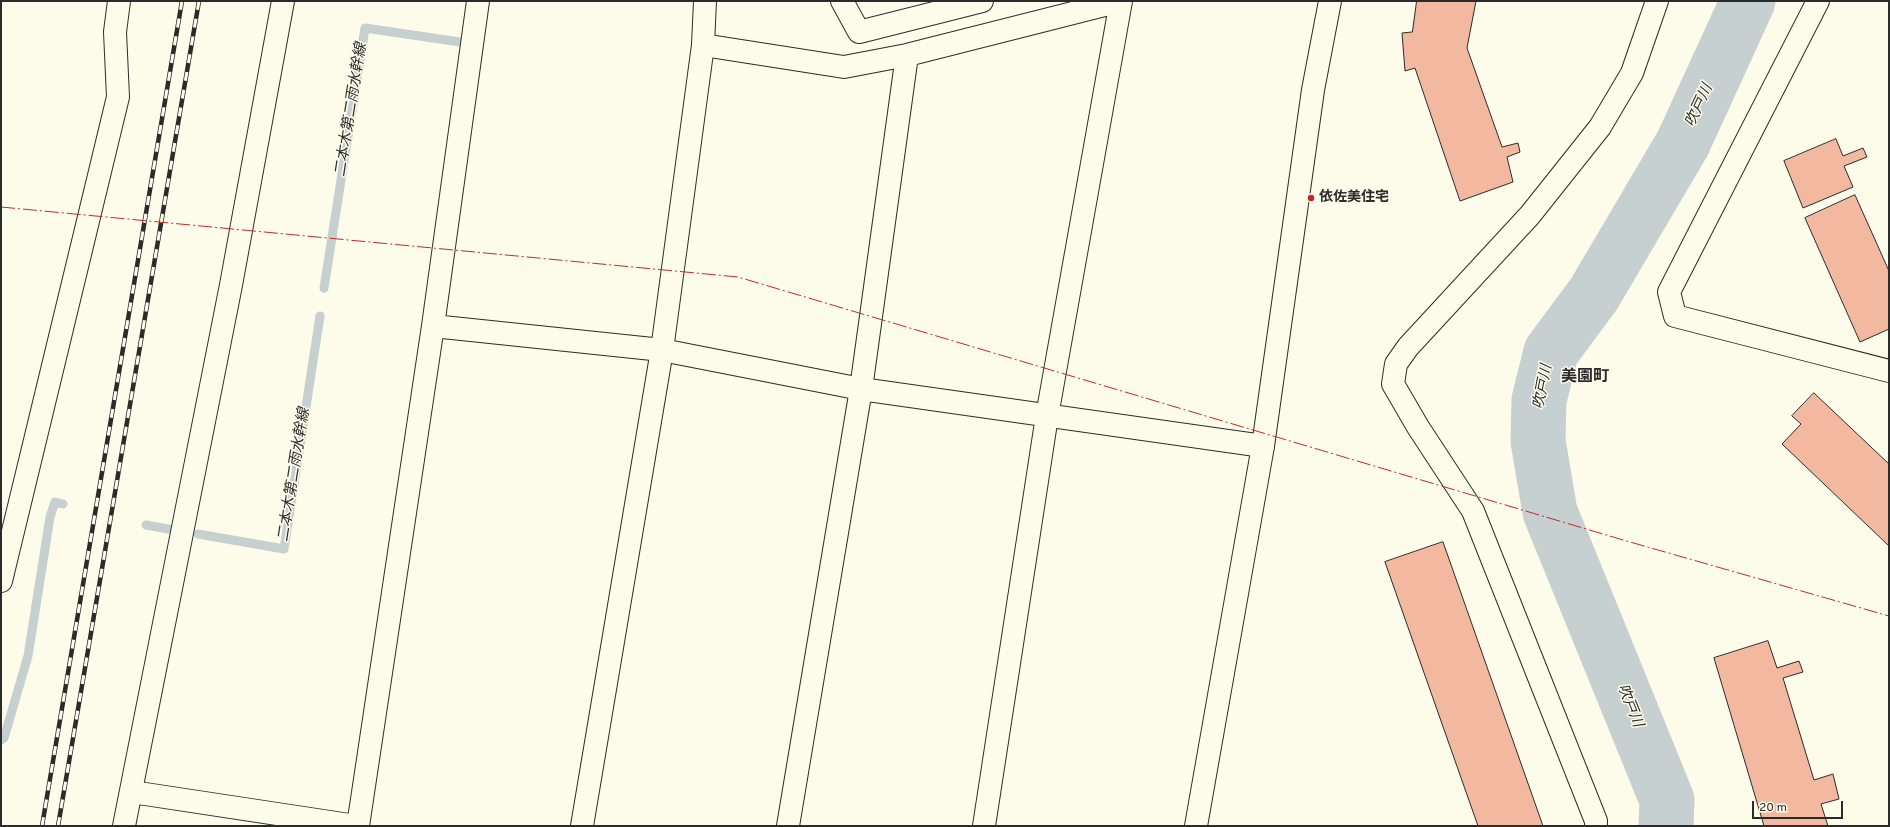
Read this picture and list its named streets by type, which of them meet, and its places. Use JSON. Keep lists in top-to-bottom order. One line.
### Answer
{"districts":["美園町"],"water":["吹戸川","二本木第二雨水幹線"],"places":["依佐美住宅"],"scale_bar":"20 m"}
